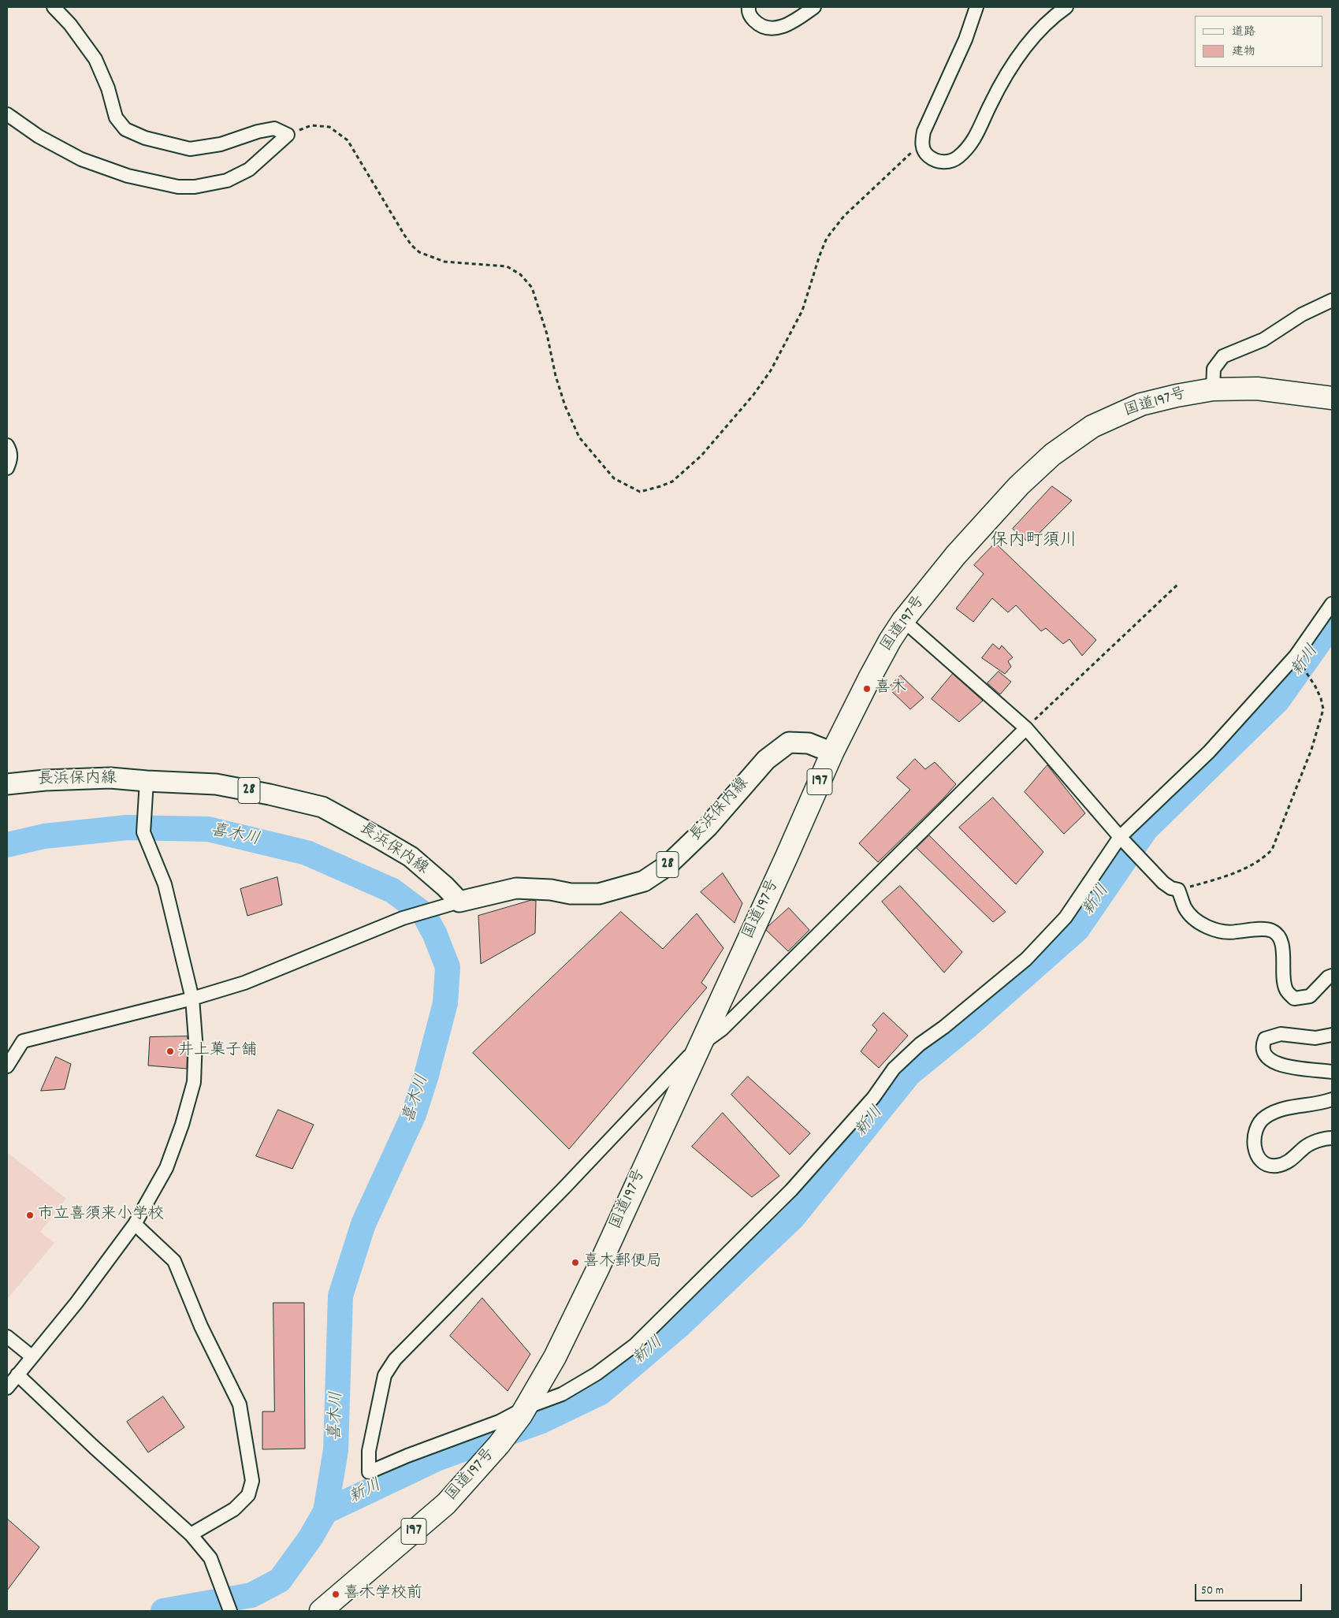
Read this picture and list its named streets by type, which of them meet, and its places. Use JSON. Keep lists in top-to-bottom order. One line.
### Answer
{"streets":{"highway":["国道197号","197"],"main road":["長浜保内線","28"]},"crossings":[["国道197号","長浜保内線"]],"districts":["保内町須川"],"water":["新川","喜木川"],"places":["喜木","井上菓子舗","市立喜須来小学校","喜木郵便局","喜木学校前"],"legend":["道路","建物"],"scale_bar":"50 m"}
